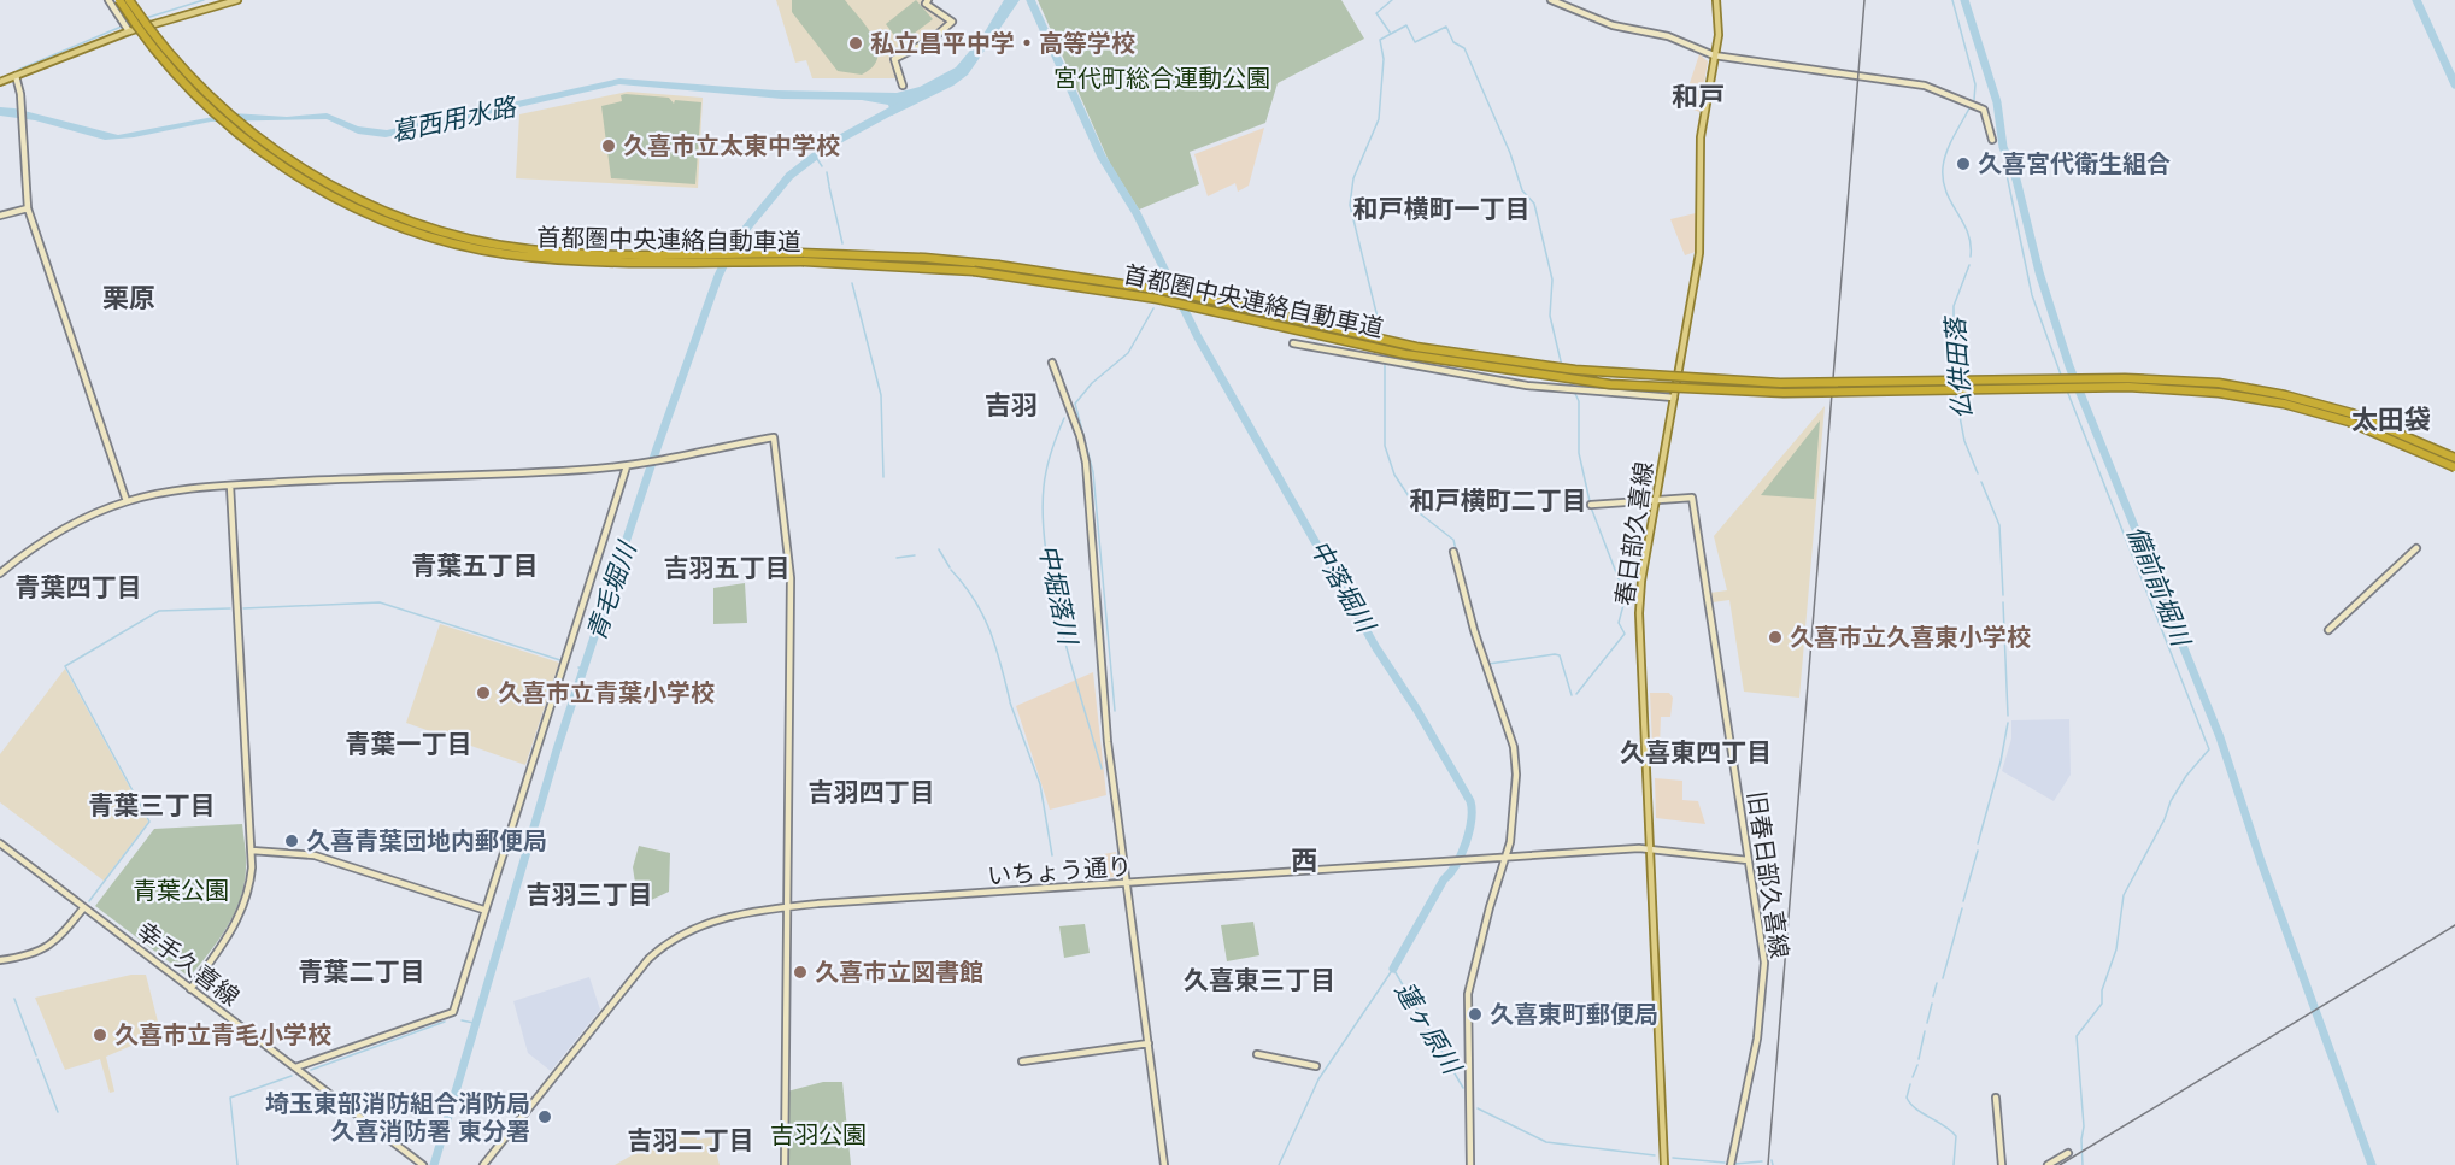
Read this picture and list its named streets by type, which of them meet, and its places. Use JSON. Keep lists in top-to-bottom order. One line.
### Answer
{"streets":{"highway":["首都圏中央連絡自動車道"],"main road":["春日部久喜線"],"street":["いちょう通り","旧春日部久喜線","幸手久喜線"]},"crossings":[["春日部久喜線","いちょう通り"],["春日部久喜線","旧春日部久喜線"],["いちょう通り","旧春日部久喜線"]],"districts":["和戸","和戸横町一丁目","栗原","吉羽","太田袋","和戸横町二丁目","青葉五丁目","吉羽五丁目","青葉四丁目","青葉一丁目","久喜東四丁目","吉羽四丁目","青葉三丁目","西","吉羽三丁目","青葉二丁目","久喜東三丁目","吉羽二丁目"],"water":["葛西用水路","仏供田落","中落堀川","備前前堀川","青毛堀川","中堀落川","蓮ヶ原川"],"parks":["宮代町総合運動公園","青葉公園","吉羽公園"],"places":["私立昌平中学・高等学校","久喜市立太東中学校","久喜宮代衛生組合","久喜市立久喜東小学校","久喜市立青葉小学校","久喜青葉団地内郵便局","久喜市立図書館","久喜東町郵便局","久喜市立青毛小学校","埼玉東部消防組合消防局 久喜消防署 東分署"]}
